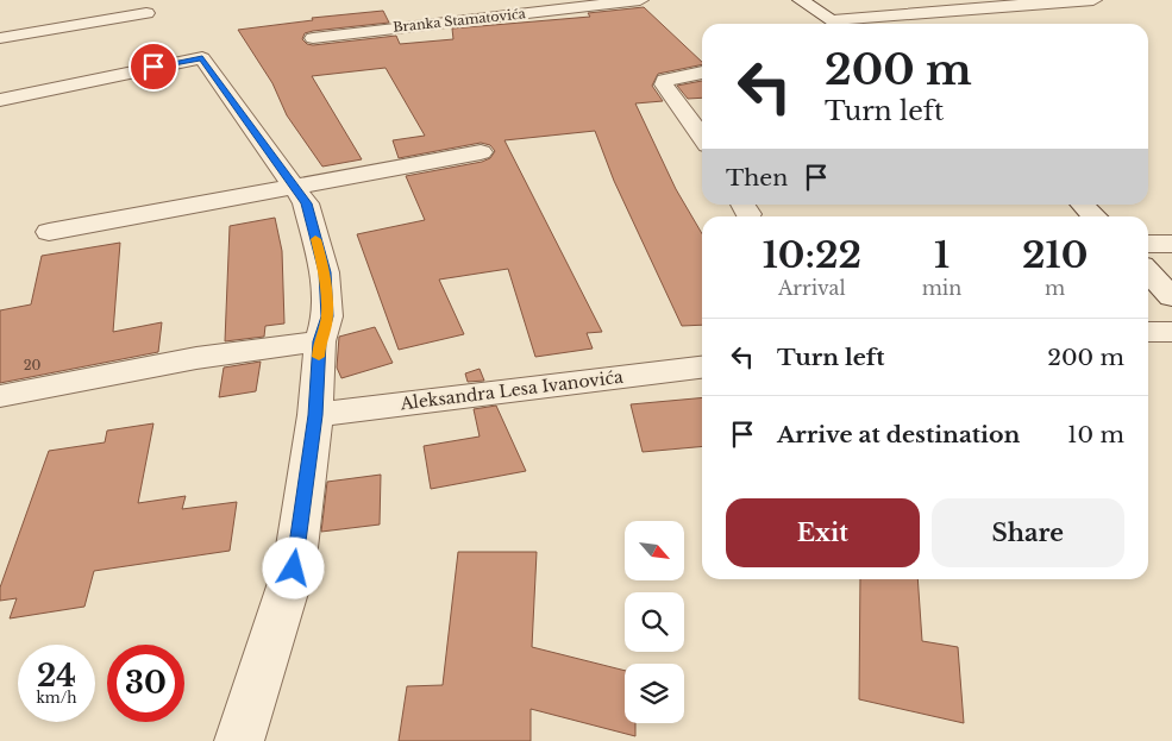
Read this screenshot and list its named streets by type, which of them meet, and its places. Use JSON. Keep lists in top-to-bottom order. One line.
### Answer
{"streets":{"street":["Branka Stamatovića","Aleksandra Lesa Ivanovića"]},"house_numbers":["20"],"north":"bottom right","page":{"turn":["200 m","Turn left"],"then":"Then","eta":["10:22","Arrival","1","min","210","m"],"list":[{"name":"Turn left","value":"200 m"},{"name":"Arrive at destination","value":"10 m"}],"buttons":["Exit","Share"],"speed":"24 km/h","limit":"30"}}
